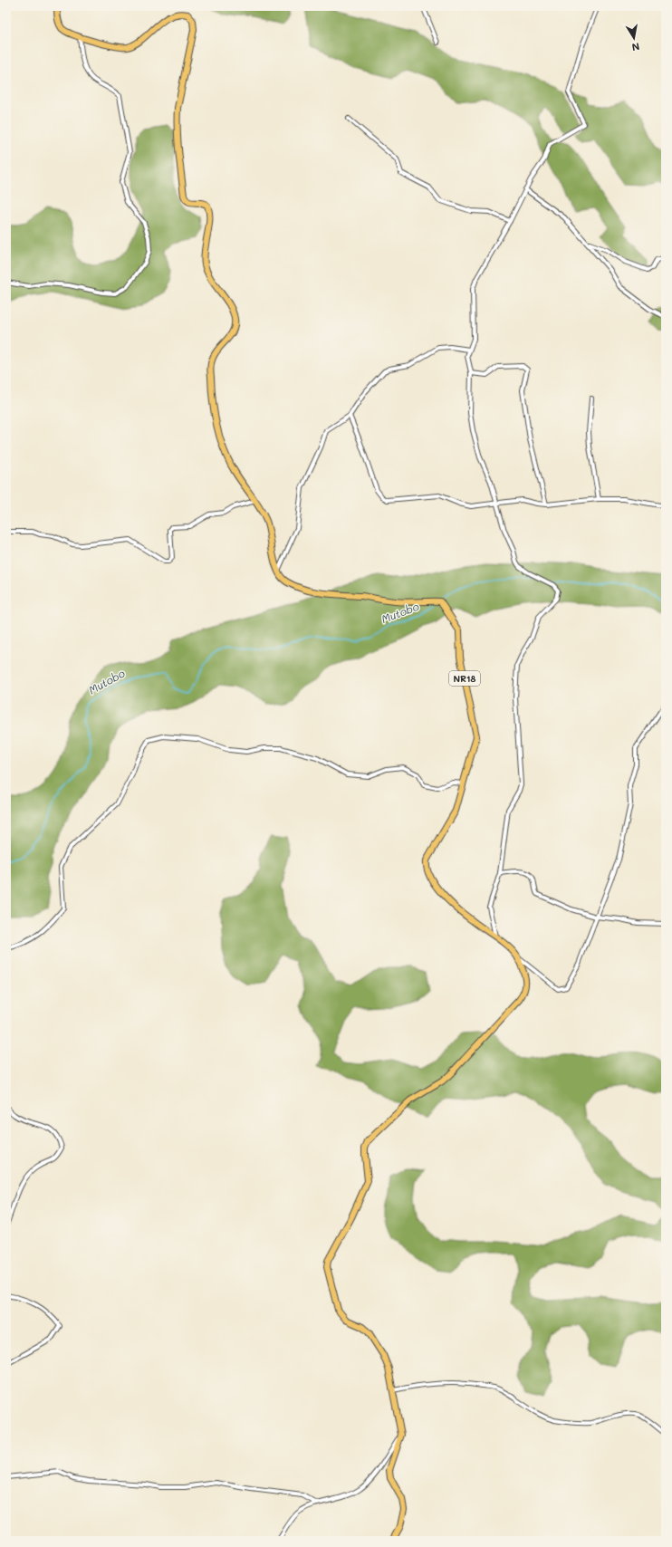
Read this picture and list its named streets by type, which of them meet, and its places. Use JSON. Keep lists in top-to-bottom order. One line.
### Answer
{"streets":{"main road":["NR18"]},"water":["Mutobo"],"north":"bottom"}
